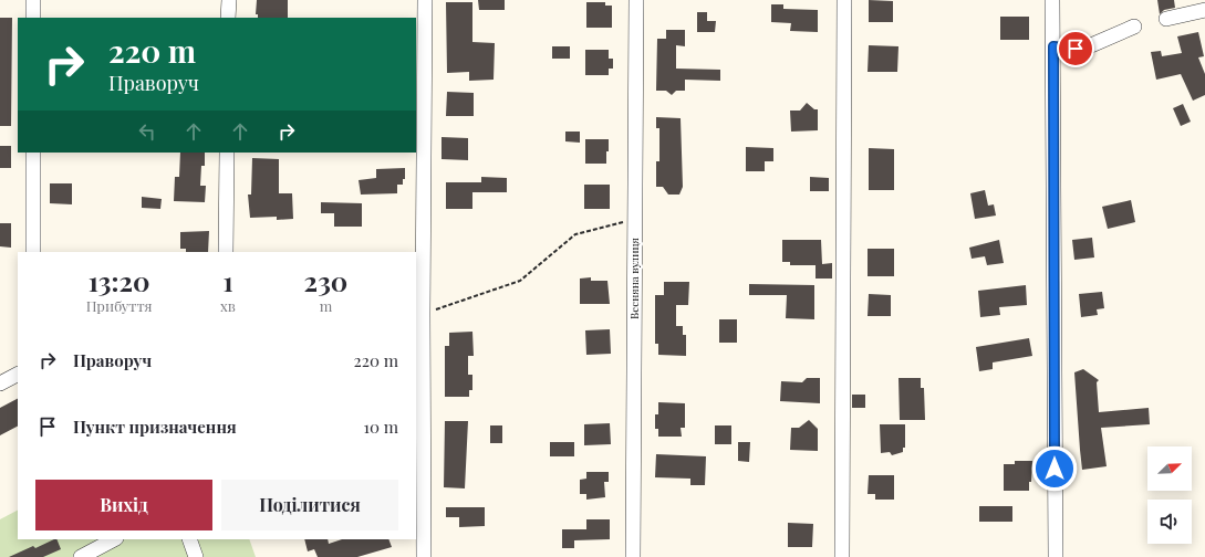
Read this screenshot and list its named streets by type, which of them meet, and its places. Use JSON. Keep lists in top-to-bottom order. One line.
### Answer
{"streets":{"street":["Весняна вулиця"]},"north":"top right","page":{"turn":["220 m","Праворуч"],"eta":["13:20","Прибуття","1","хв","230","m"],"list":[{"name":"Праворуч","value":"220 m"},{"name":"Пункт призначення","value":"10 m"}],"buttons":["Вихід","Поділитися"]}}
